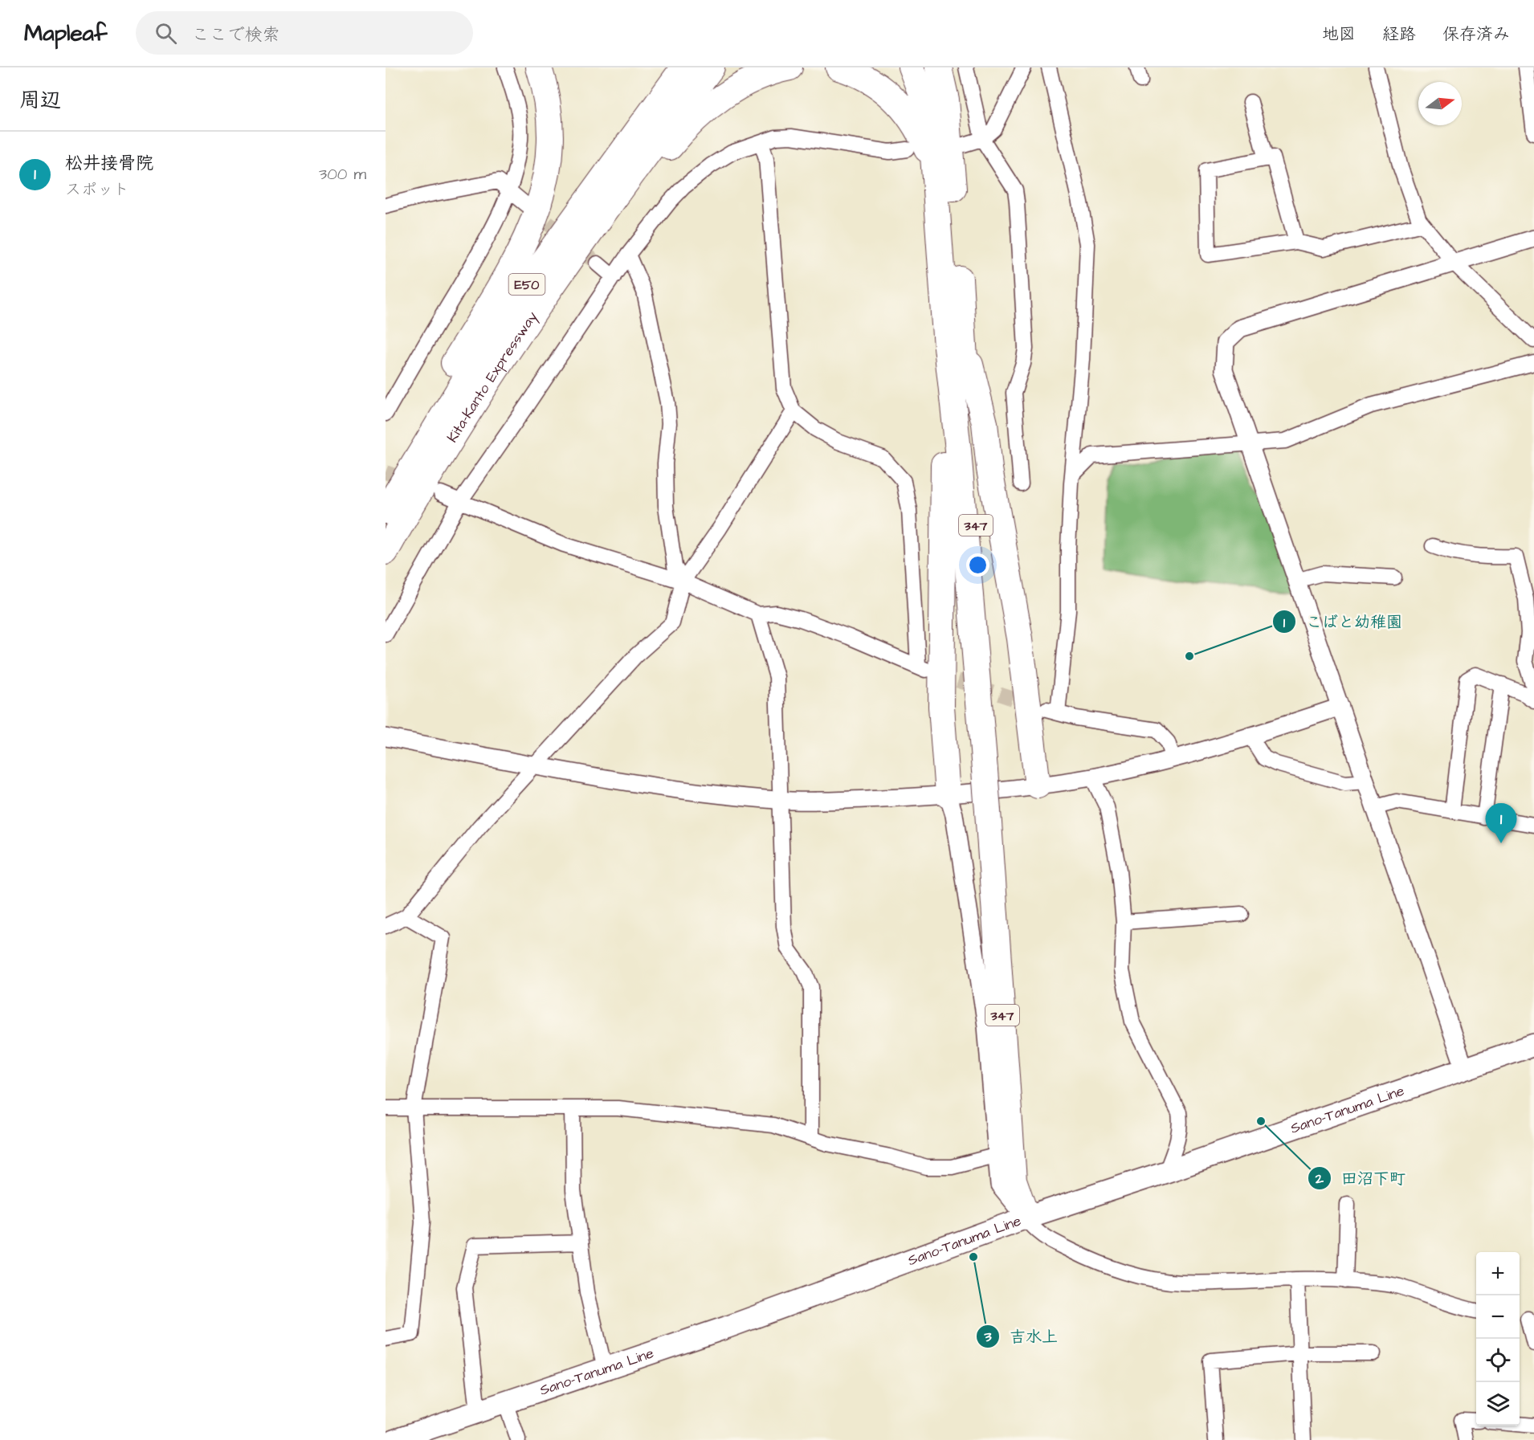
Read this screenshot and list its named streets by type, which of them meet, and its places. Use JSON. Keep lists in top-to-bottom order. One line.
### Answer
{"streets":{"highway":["E50","Kita-Kanto Expressway","347"],"main road":["Sano-Tanuma Line"]},"crossings":[["347","Sano-Tanuma Line"]],"places":["こばと幼稚園","田沼下町","吉水上"],"north":"right","page":{"header":"Mapleaf","search":"ここで検索","nav":["地図","経路","保存済み"],"heading":"周辺","list":[{"mark":"1","name":"松井接骨院","note":"スポット","value":"300 m"}],"pins":"1","map_buttons":["+","−"]}}
